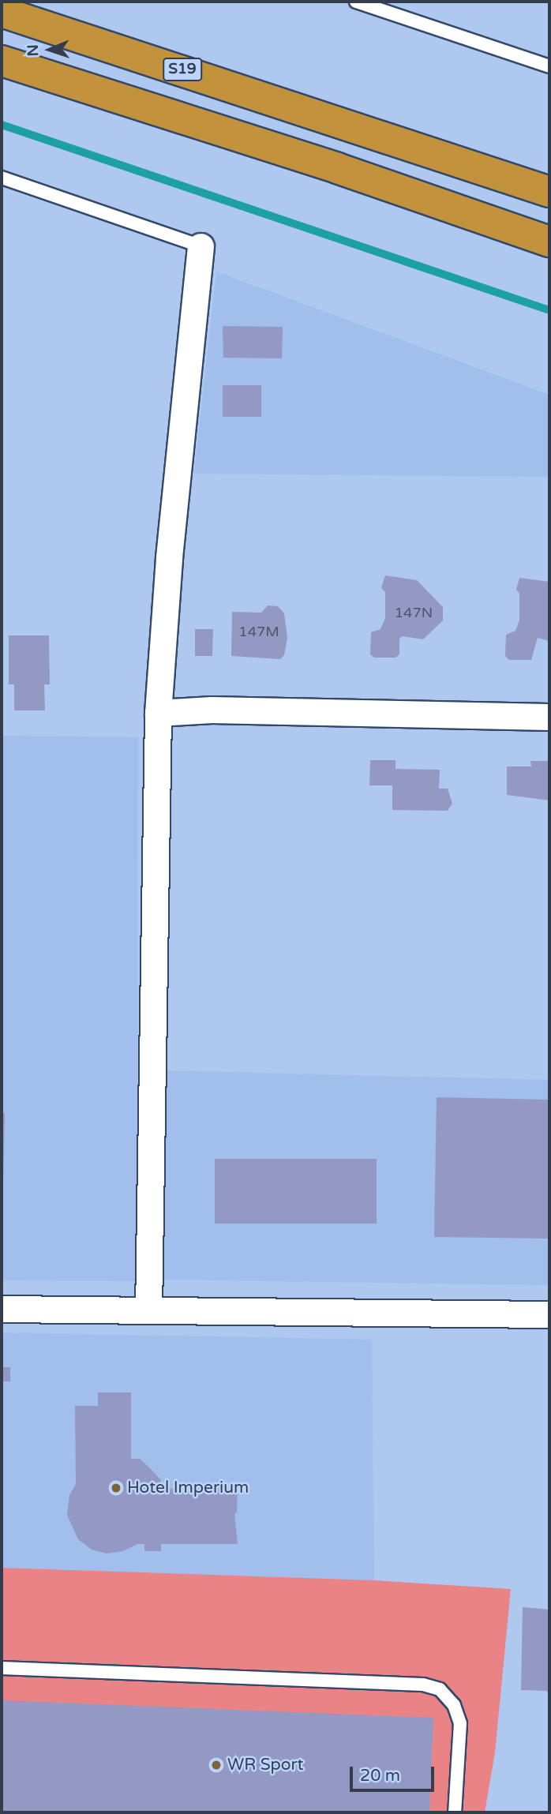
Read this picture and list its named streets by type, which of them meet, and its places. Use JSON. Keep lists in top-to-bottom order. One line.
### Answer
{"streets":{"highway":["S19"]},"places":["Hotel Imperium","WR Sport"],"house_numbers":["147N","147M"],"scale_bar":"20 m","north":"left"}
